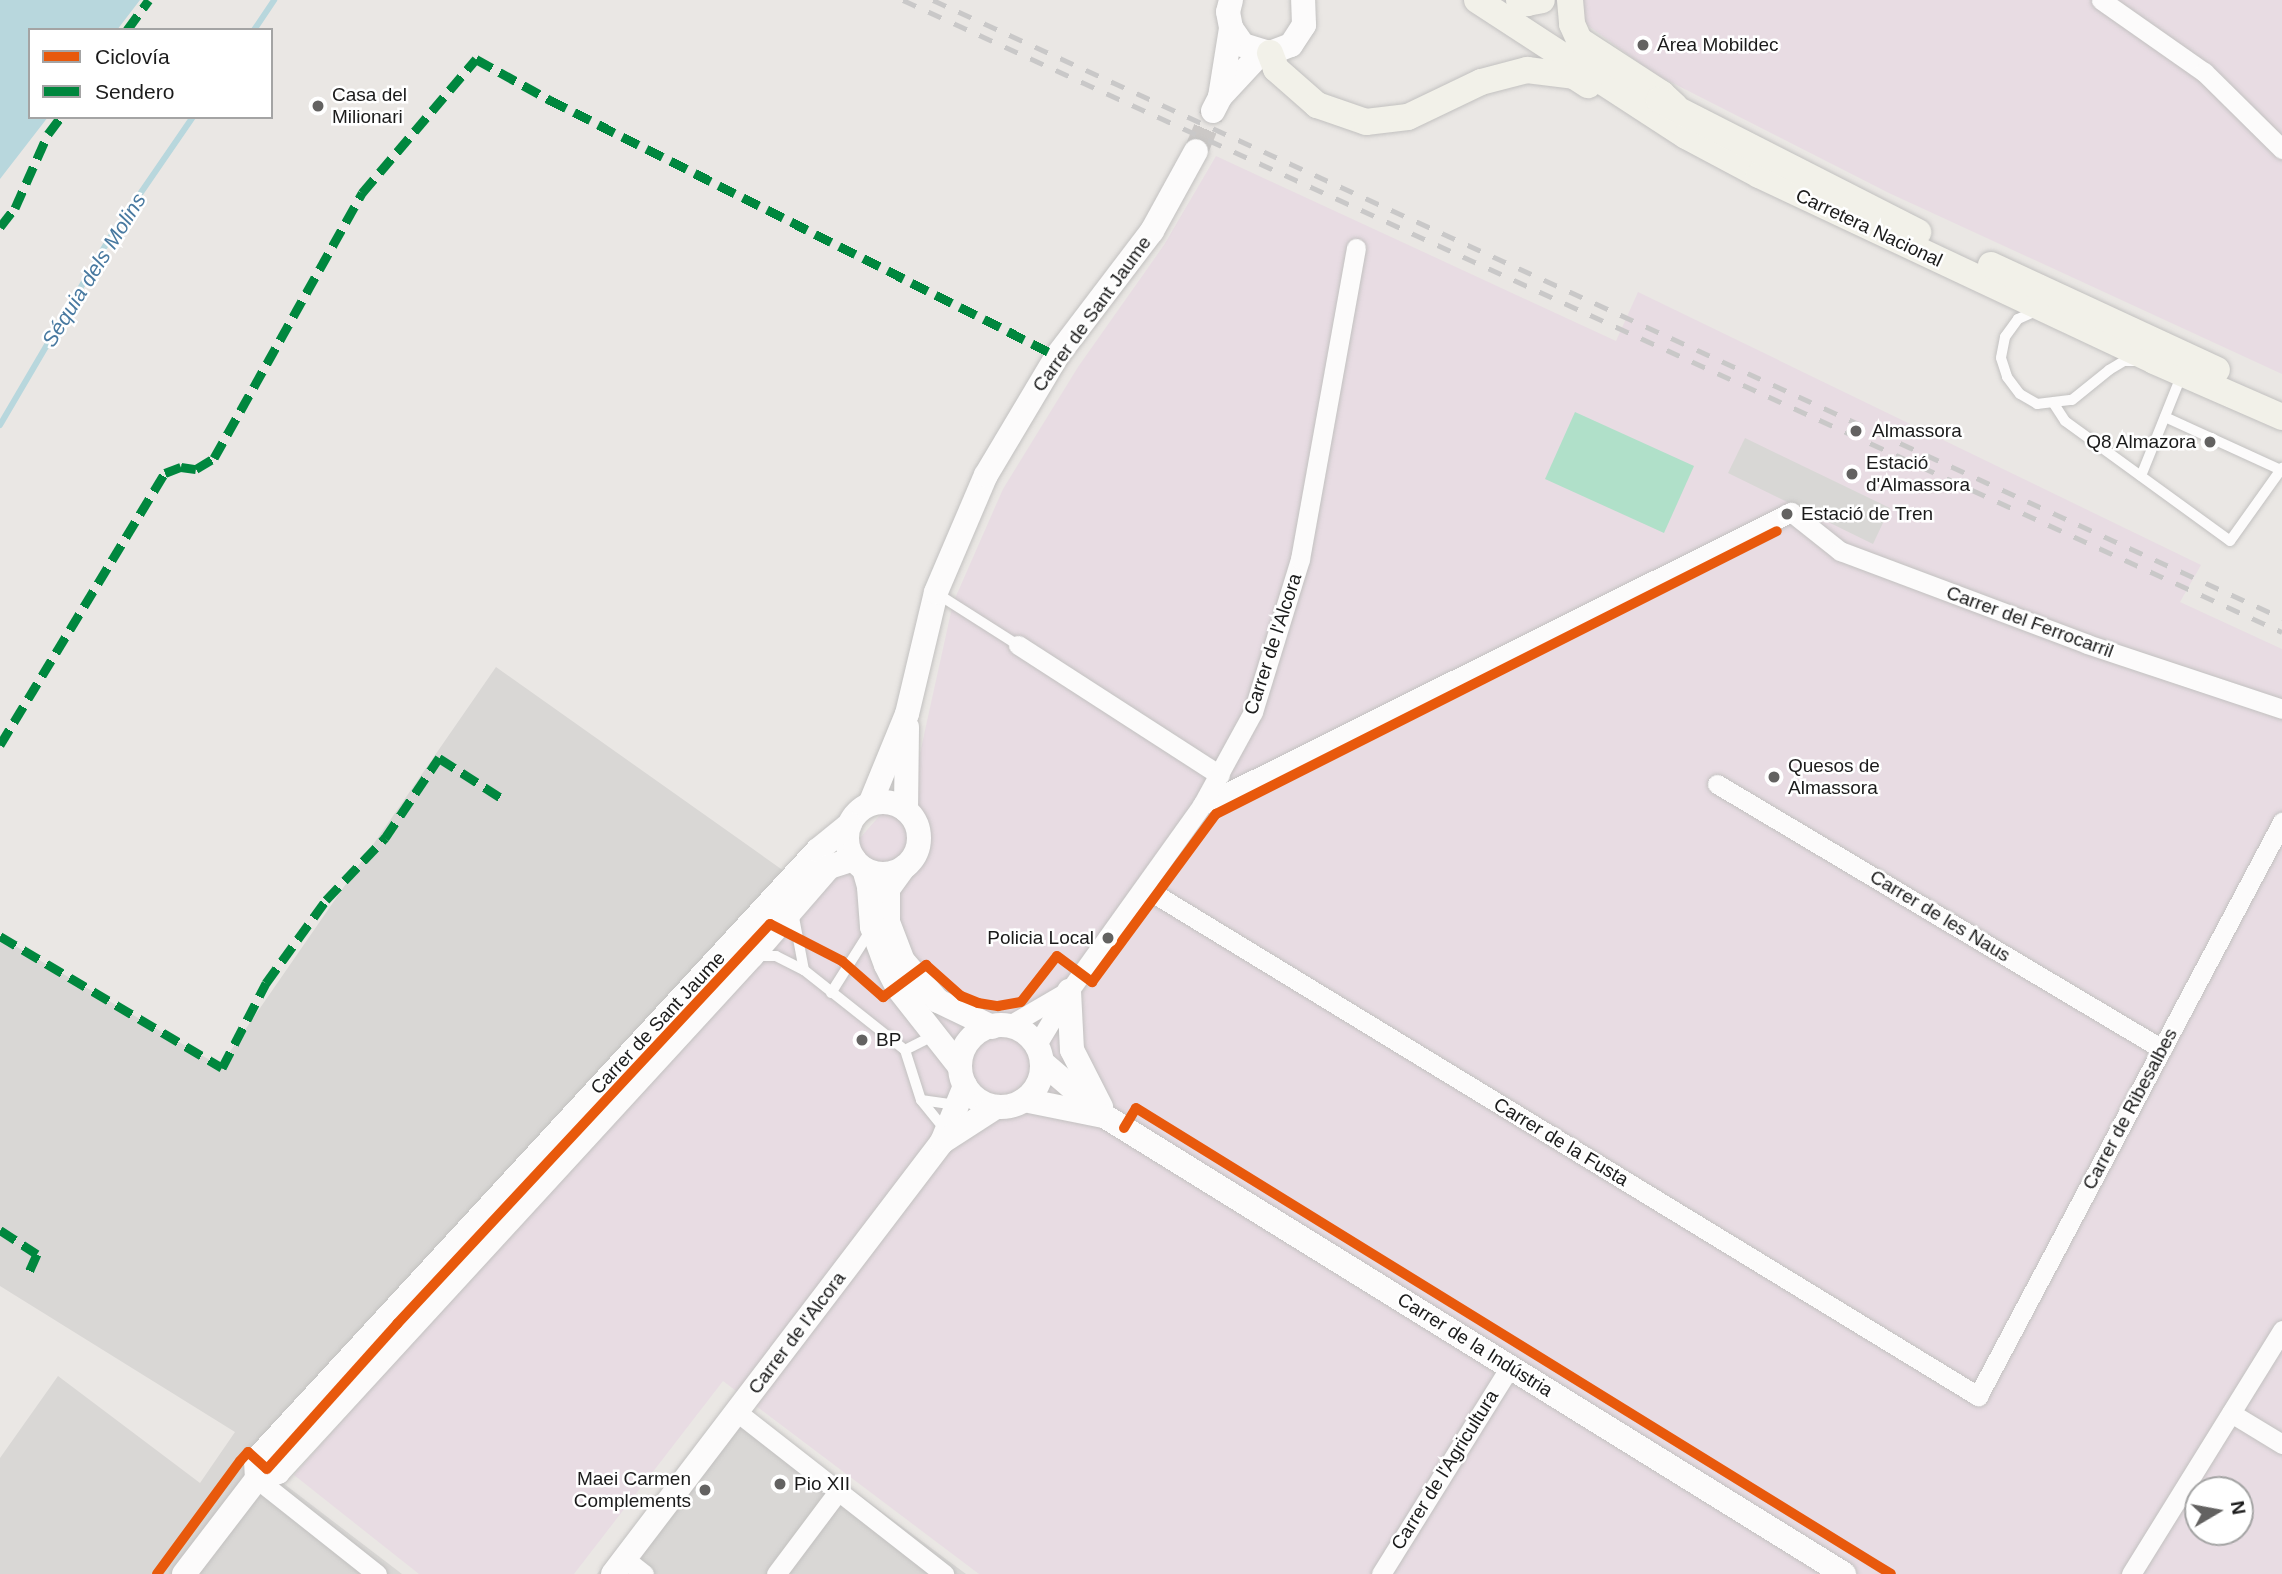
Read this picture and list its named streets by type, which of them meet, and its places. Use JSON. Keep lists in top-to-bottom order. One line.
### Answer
{"streets":{"main road":["Carretera Nacional"],"street":["Carrer de Sant Jaume","Carrer del Ferrocarril","Carrer de l'Alcora","Carrer de les Naus","Carrer de Ribesalbes","Carrer de la Fusta","Carrer de la Indústria","Carrer de l'Agricultura"]},"crossings":[["Carrer del Ferrocarril","Carrer de l'Alcora"],["Carrer de l'Alcora","Carrer de la Fusta"],["Carrer de l'Alcora","Carrer de la Indústria"],["Carrer de les Naus","Carrer de Ribesalbes"],["Carrer de Ribesalbes","Carrer de la Fusta"],["Carrer de la Indústria","Carrer de l'Agricultura"]],"water":["Séquia dels Molins"],"places":["Área Mobildec","Casa del Milionari","Almassora","Q8 Almazora","Estació d'Almassora","Estació de Tren","Quesos de Almassora","Policia Local","BP","Pio XII","Maei Carmen Complements"],"legend":["Ciclovía","Sendero"],"north":"right"}
